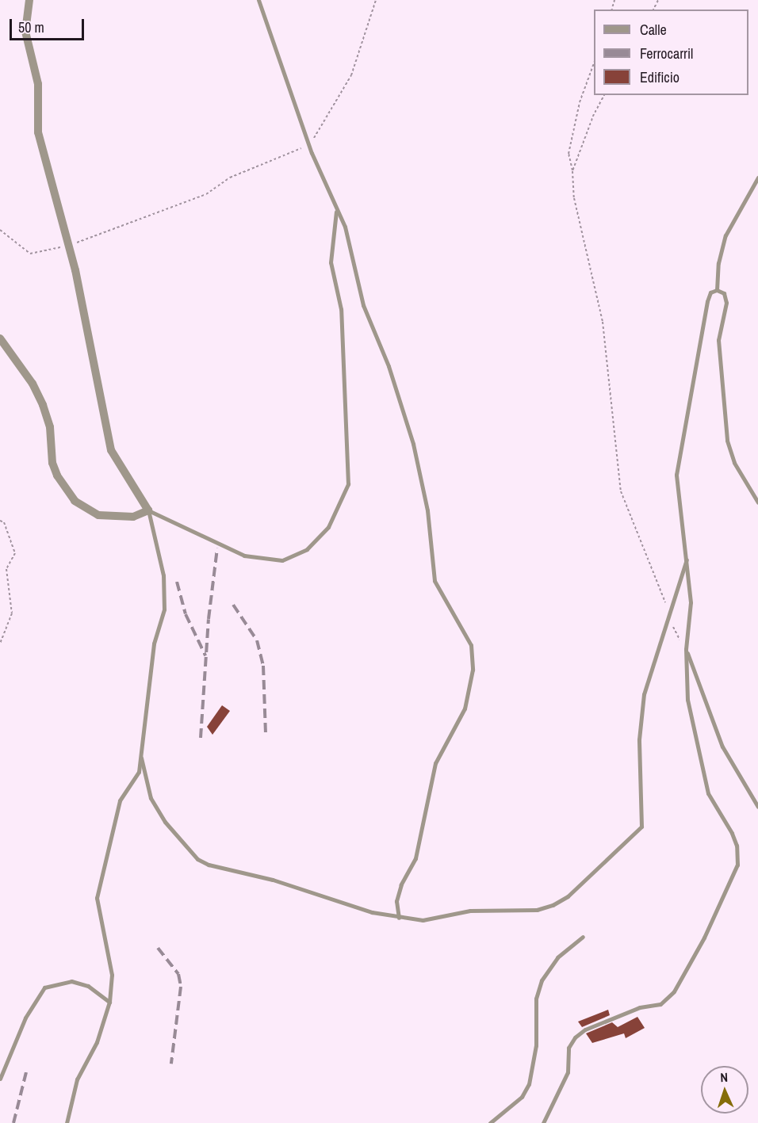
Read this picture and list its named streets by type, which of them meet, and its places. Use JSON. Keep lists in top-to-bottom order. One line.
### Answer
{"legend":["Calle","Ferrocarril","Edificio"],"scale_bar":"50 m","north":"top"}
